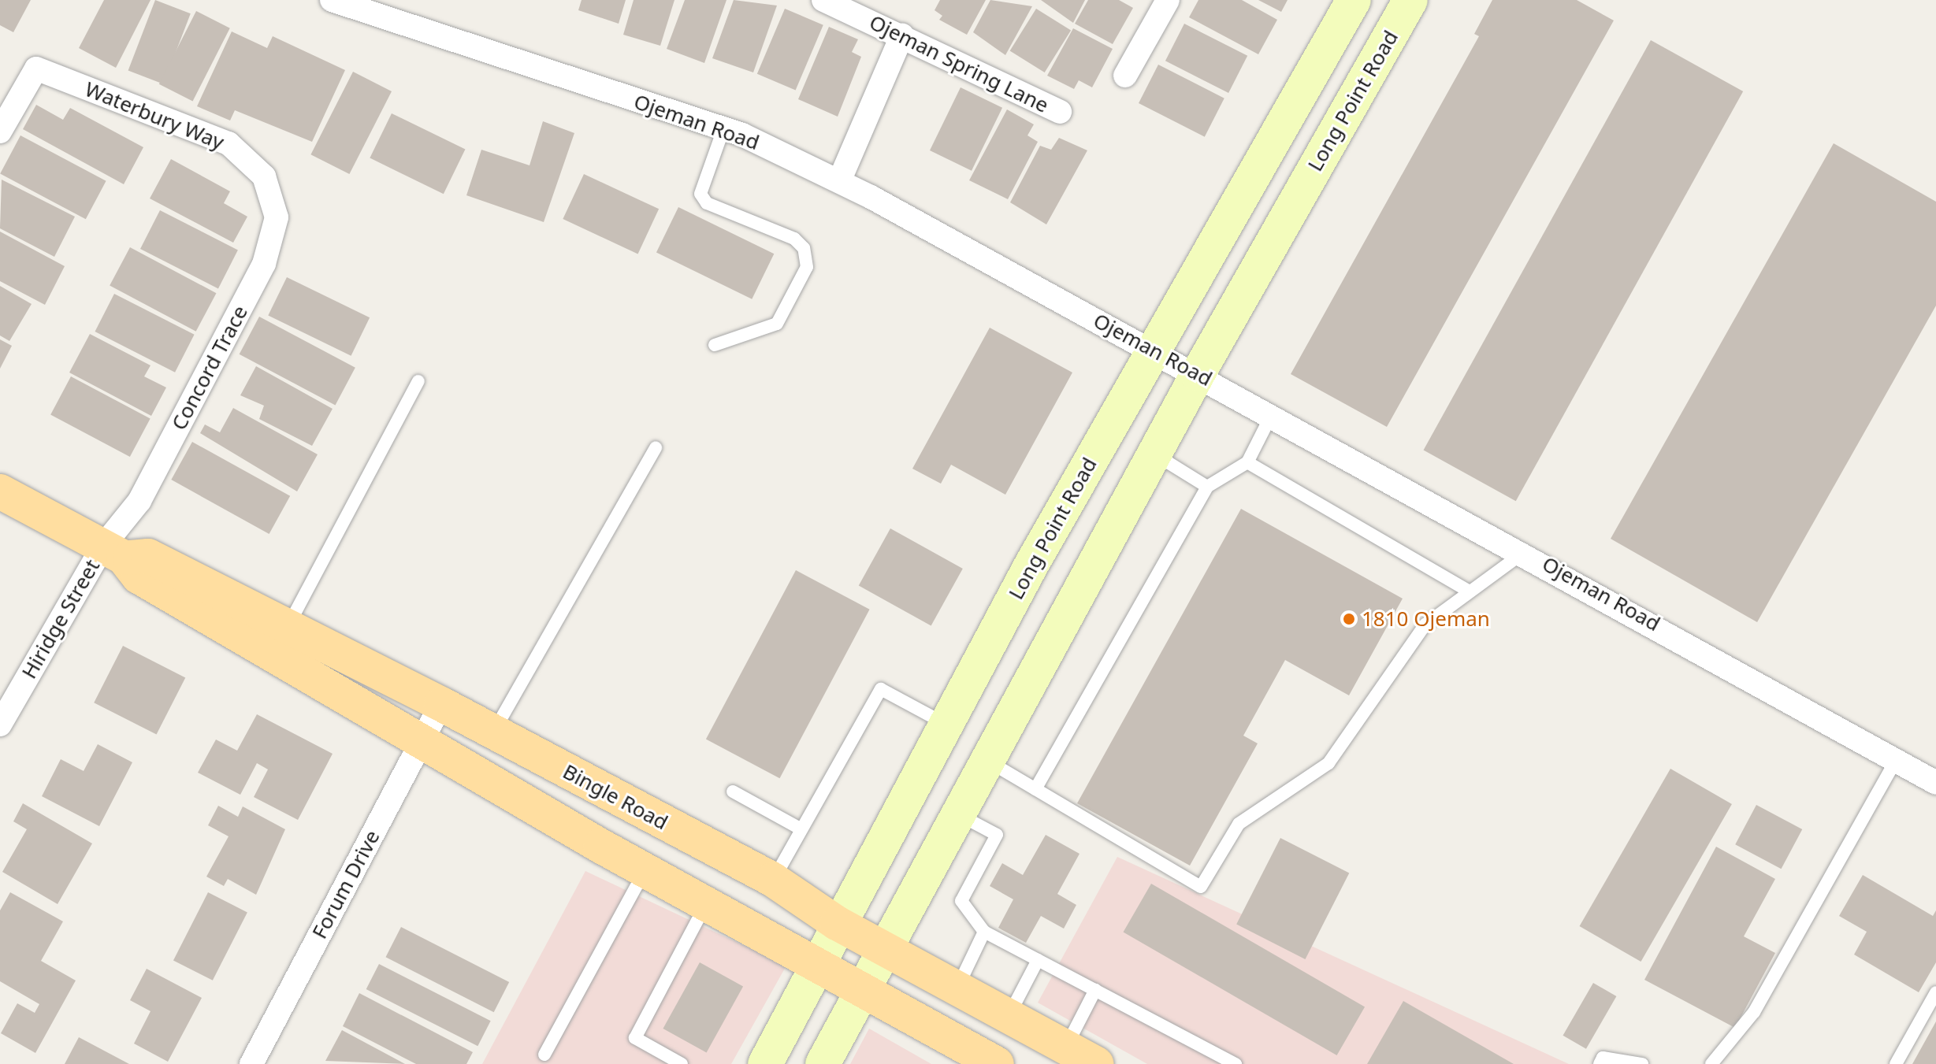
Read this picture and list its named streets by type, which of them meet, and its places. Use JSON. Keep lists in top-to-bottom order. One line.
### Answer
{"streets":{"main road":["Long Point Road","Bingle Road"],"street":["Ojeman Spring Lane","Waterbury Way","Ojeman Road","Concord Trace","Hiridge Street","Forum Drive"]},"crossings":[["Long Point Road","Ojeman Road"],["Long Point Road","Bingle Road"],["Waterbury Way","Concord Trace"],["Concord Trace","Hiridge Street"],["Concord Trace","Bingle Road"],["Hiridge Street","Bingle Road"],["Bingle Road","Forum Drive"]],"places":["1810 Ojeman"]}
